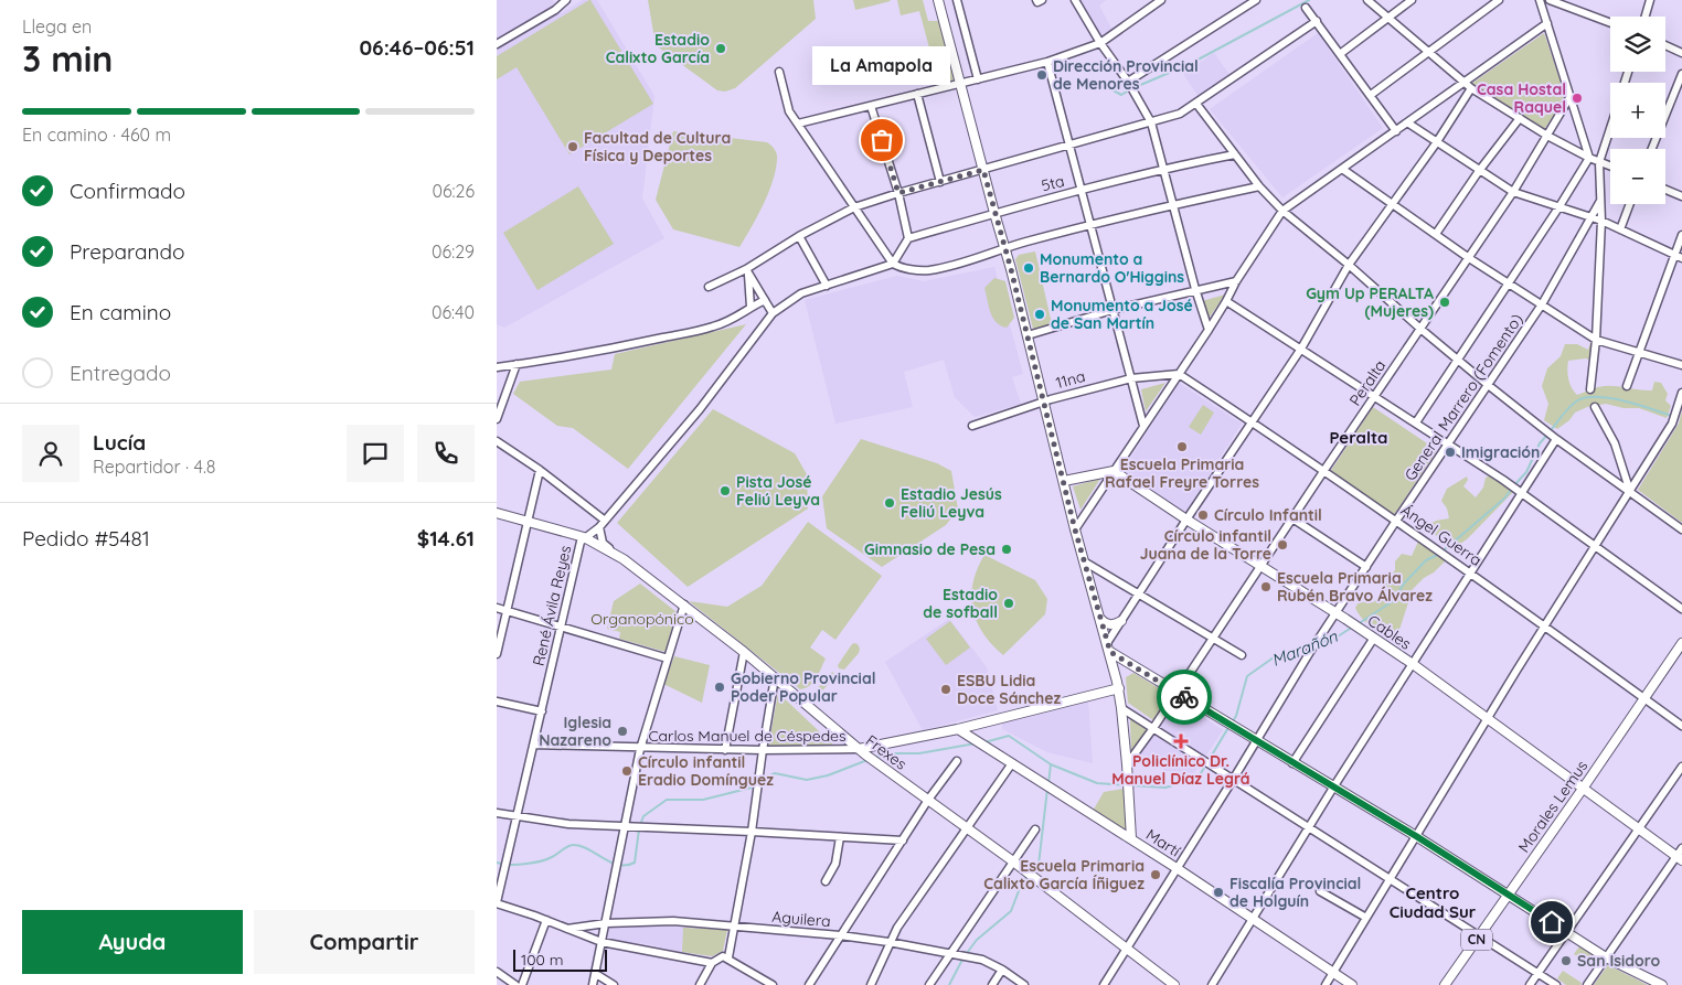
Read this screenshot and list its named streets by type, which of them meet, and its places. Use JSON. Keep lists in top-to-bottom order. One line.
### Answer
{"streets":{"main road":["Cables","Carlos Manuel de Céspedes","Frexes","Morales Lemus","Martí","CN"],"street":["5ta","11na","Peralta","General Marrero (Fomento)","Ángel Guerra","René Ávila Reyes","Aguilera"]},"crossings":[["11na","Ángel Guerra"],["Peralta","Ángel Guerra"],["Peralta","Cables"],["General Marrero (Fomento)","Ángel Guerra"],["General Marrero (Fomento)","Cables"],["Ángel Guerra","Morales Lemus"],["René Ávila Reyes","Carlos Manuel de Céspedes"],["René Ávila Reyes","Frexes"],["Cables","Morales Lemus"],["Carlos Manuel de Céspedes","Frexes"],["Carlos Manuel de Céspedes","Martí"]],"districts":["Peralta","Centro Ciudad Sur"],"water":["Marañón"],"parks":["Organopónico"],"places":{"other":["Estadio Calixto García","Dirección Provincial de Menores","Casa Hostal Raquel","La Amapola","Facultad de Cultura Física y Deportes","Monumento a Bernardo O'Higgins","Gym Up PERALTA (Mujeres)","Monumento a José de San Martín","Escuela Primaria Rafael Freyre Torres","Imigración","Pista José Feliú Leyva","Estadio Jesús Feliú Leyva","Círculo Infantil","Círculo infantil Juana de la Torre","Gimnasio de Pesa","Escuela Primaria Rubén Bravo Álvarez","Estadio de sofball","Gobierno Provincial Poder Popular","ESBU Lidia Doce Sánchez","Iglesia Nazareno","Círculo infantil Eradio Domínguez","Escuela Primaria Calixto García Íñiguez","Fiscalía Provincial de Holguín","San Isidoro"],"health":["Policlínico Dr. Manuel Díaz Legrá"]},"scale_bar":"100 m","page":{"heading":["3 min","Llega en","06:46–06:51"],"panel":["Lucía","Repartidor · 4.8","Pedido #5481","$14.61"],"map_buttons":["+","−"],"bubble":"La Amapola","bar":"En camino · 460 m","list":[["Confirmado","06:26"],["Preparando","06:29"],["En camino","06:40"],"Entregado"],"buttons":["Ayuda","Compartir"],"scale":"100 m"}}
